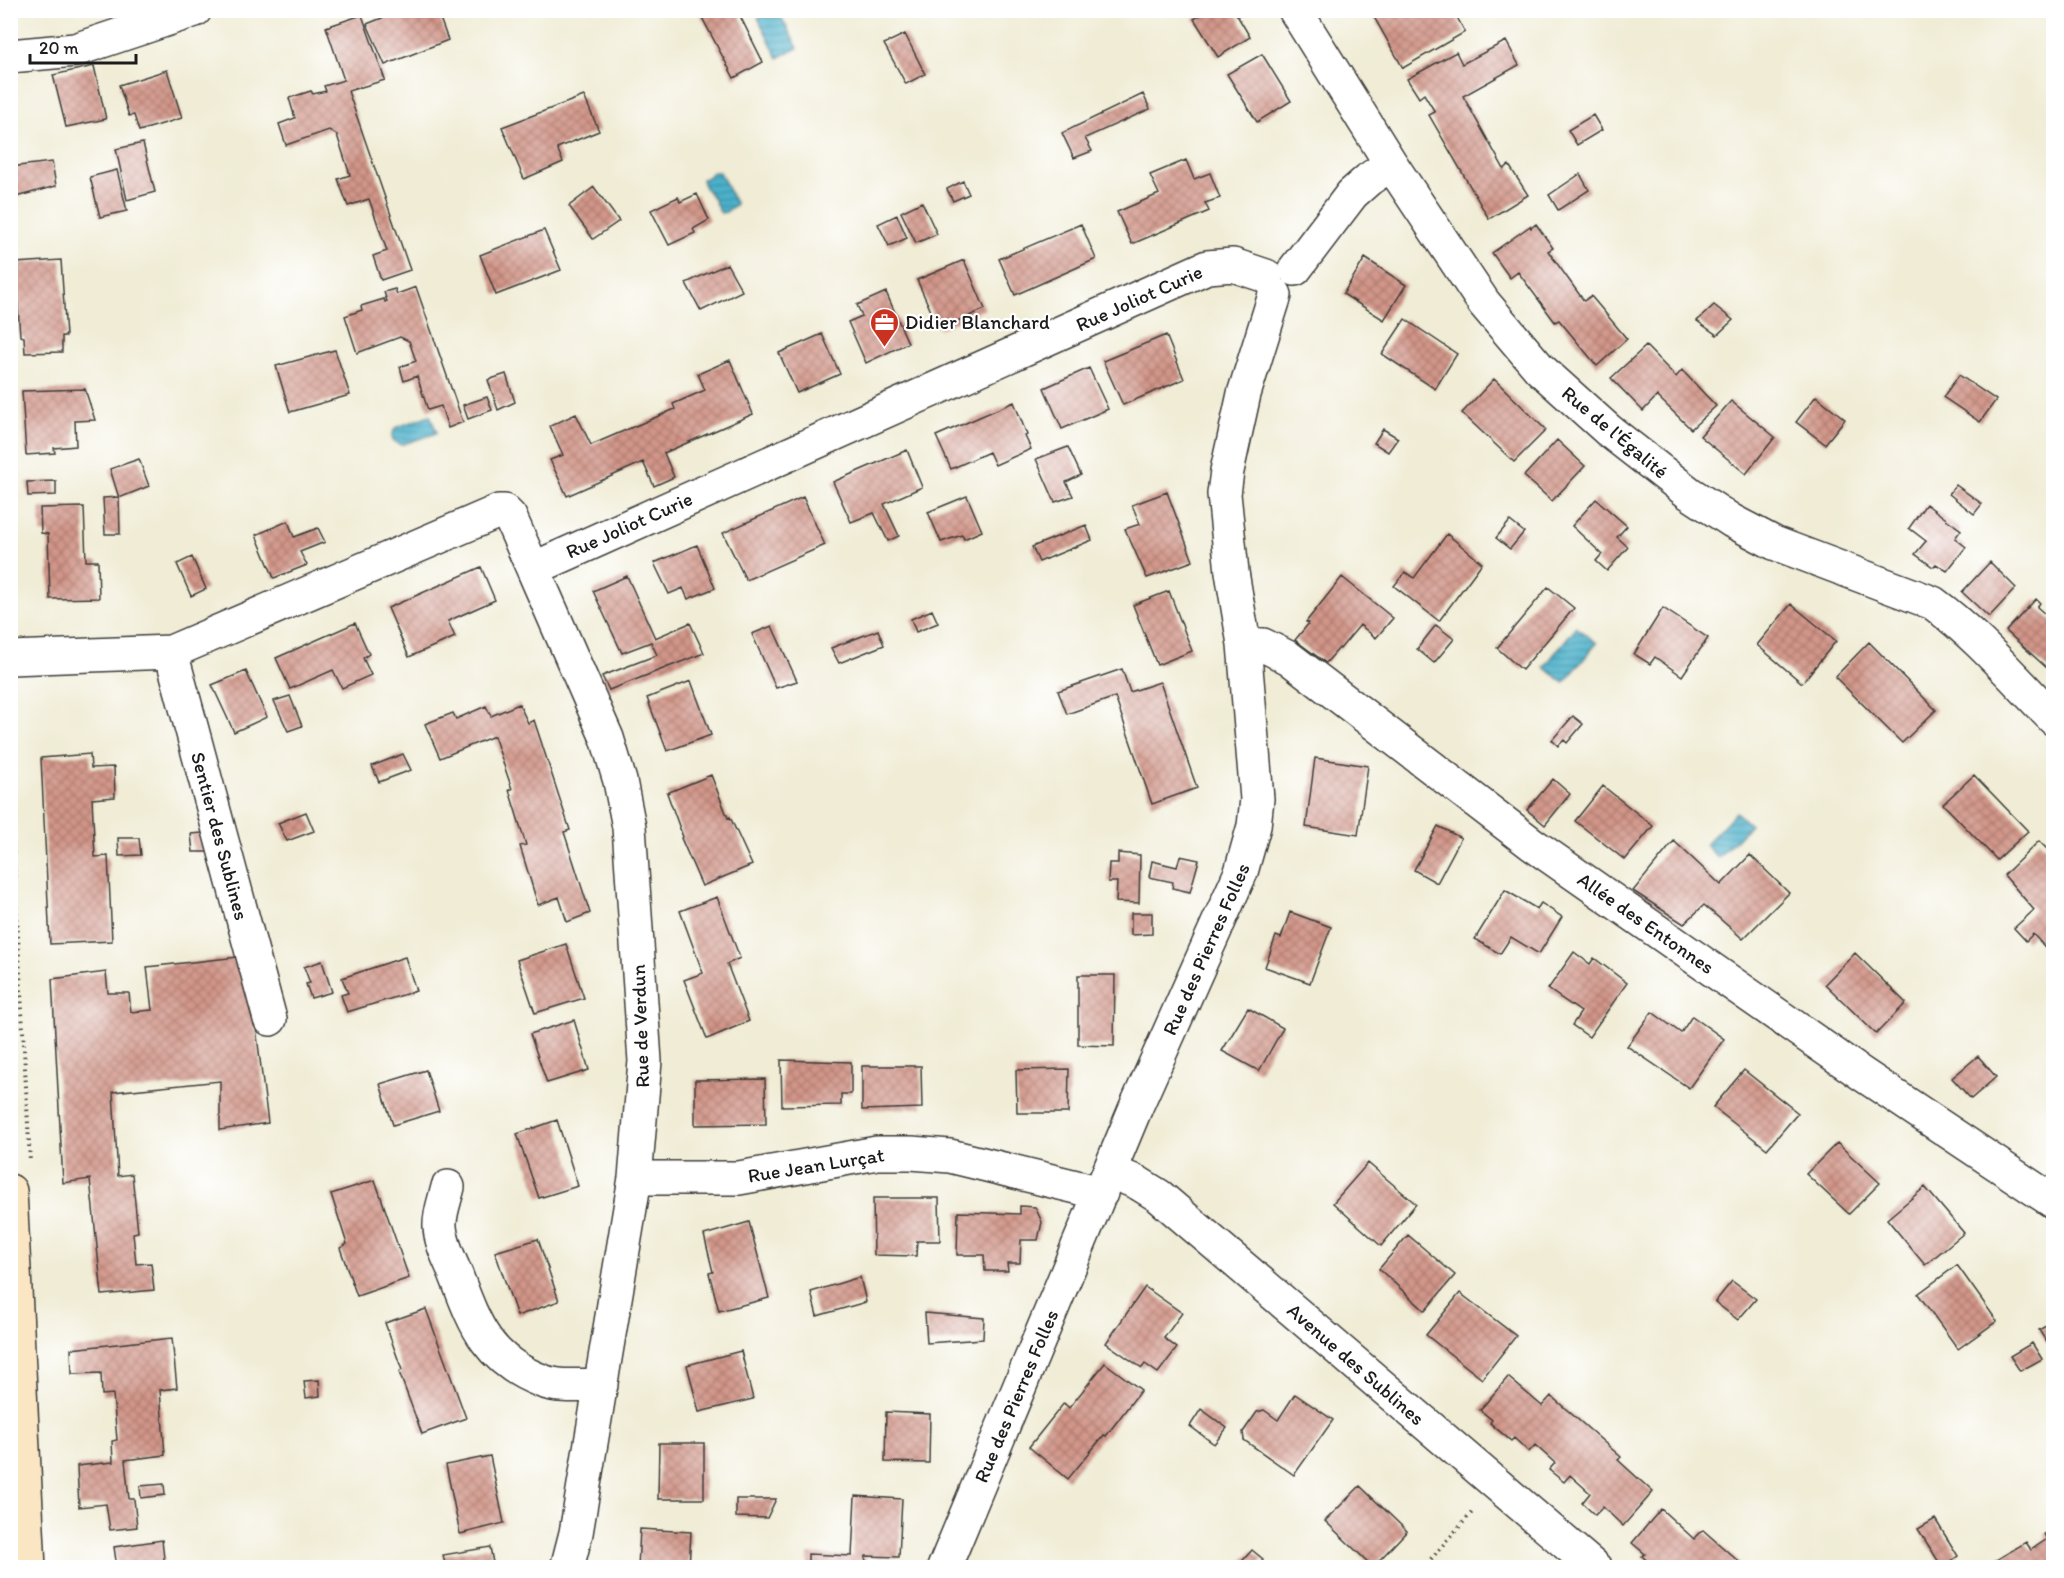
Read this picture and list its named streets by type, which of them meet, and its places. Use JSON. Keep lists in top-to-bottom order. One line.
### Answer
{"streets":{"street":["Rue Joliot Curie","Rue de l'Égalité","Sentier des Sublines","Allée des Entonnes","Rue des Pierres Folles","Rue de Verdun","Rue Jean Lurçat","Avenue des Sublines"]},"crossings":[["Rue Joliot Curie","Rue des Pierres Folles"],["Rue Joliot Curie","Rue de Verdun"],["Rue de l'Égalité","Rue des Pierres Folles"],["Allée des Entonnes","Rue des Pierres Folles"],["Rue des Pierres Folles","Rue Jean Lurçat"],["Rue des Pierres Folles","Avenue des Sublines"],["Rue de Verdun","Rue Jean Lurçat"],["Rue Jean Lurçat","Avenue des Sublines"]],"places":{"office":["Didier Blanchard"]},"scale_bar":"20 m"}
